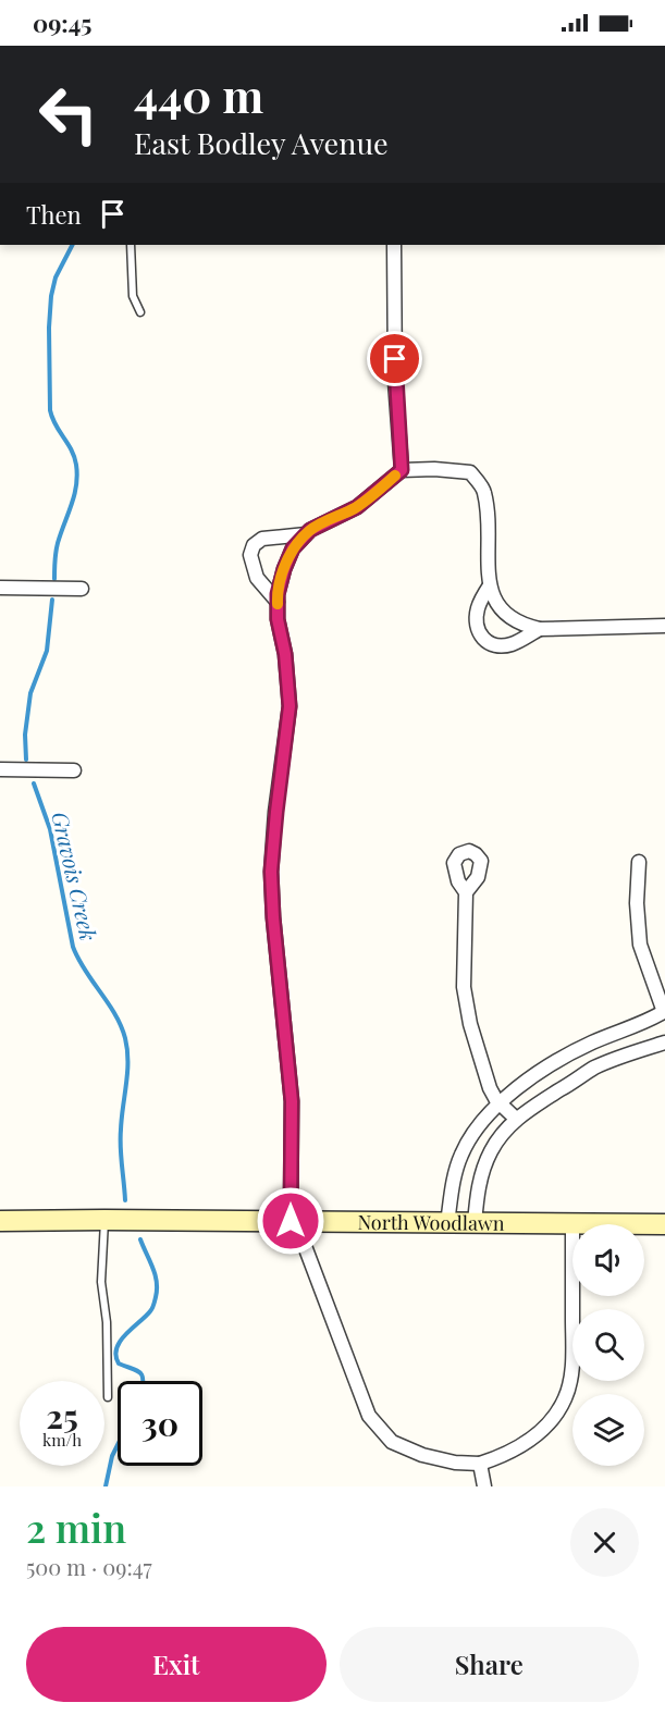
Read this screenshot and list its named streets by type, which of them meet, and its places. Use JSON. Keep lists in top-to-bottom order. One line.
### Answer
{"streets":{"street":["North Woodlawn"]},"water":["Gravois Creek"],"page":{"status":"09:45","turn":["440 m","East Bodley Avenue"],"then":"Then","speed":"25 km/h","limit":"30","heading":["2 min","500 m · 09:47"],"buttons":["Exit","Share"]}}
